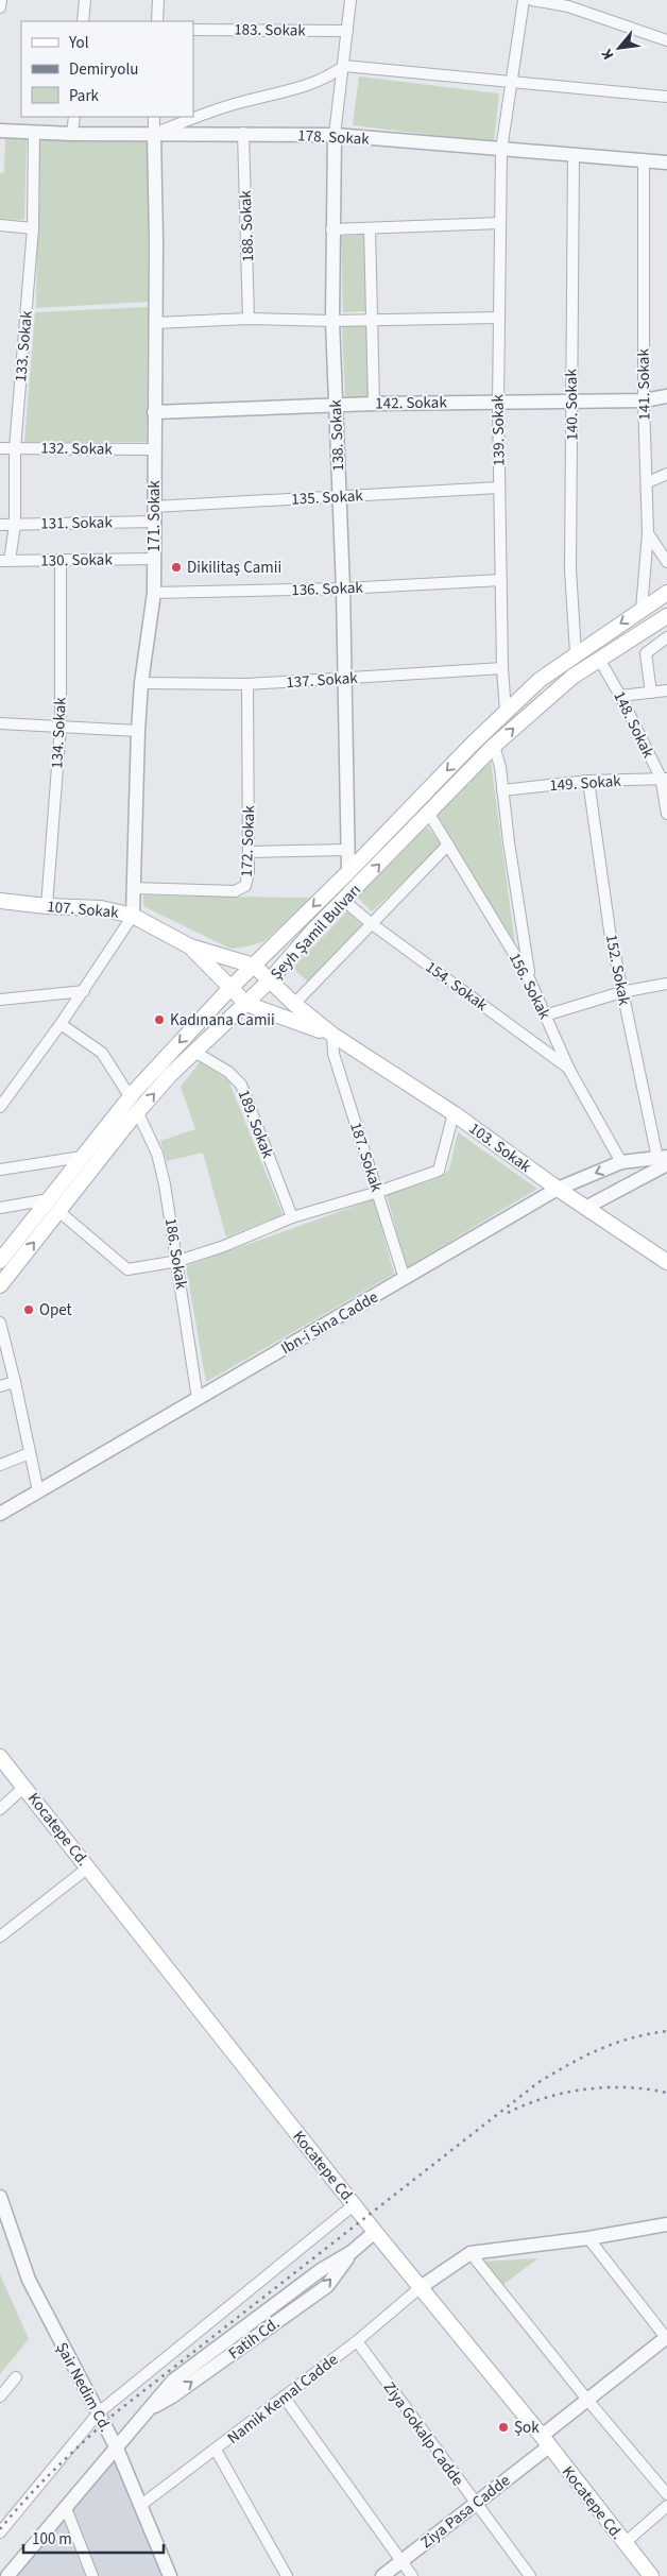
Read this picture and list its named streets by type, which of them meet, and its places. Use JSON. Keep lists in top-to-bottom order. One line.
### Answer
{"streets":{"main road":["107. Sokak","Şeyh Şamil Bulvarı","103. Sokak","Kocatepe Cd."],"street":["183. Sokak","178. Sokak","188. Sokak","133. Sokak","141. Sokak","142. Sokak","140. Sokak","139. Sokak","138. Sokak","132. Sokak","135. Sokak","171. Sokak","131. Sokak","130. Sokak","136. Sokak","137. Sokak","148. Sokak","134. Sokak","149. Sokak","172. Sokak","152. Sokak","154. Sokak","156. Sokak","189. Sokak","187. Sokak","186. Sokak","Ibn-i Sina Cadde","Fatih Cd.","Şair Nedim Cd.","Namik Kemal Cadde","Ziya Gokalp Cadde","Ziya Pasa Cadde"]},"crossings":[["183. Sokak","138. Sokak"],["178. Sokak","188. Sokak"],["178. Sokak","133. Sokak"],["178. Sokak","141. Sokak"],["178. Sokak","140. Sokak"],["178. Sokak","139. Sokak"],["178. Sokak","138. Sokak"],["178. Sokak","171. Sokak"],["133. Sokak","132. Sokak"],["133. Sokak","131. Sokak"],["133. Sokak","130. Sokak"],["141. Sokak","142. Sokak"],["141. Sokak","Şeyh Şamil Bulvarı"],["142. Sokak","140. Sokak"],["142. Sokak","139. Sokak"],["142. Sokak","138. Sokak"],["142. Sokak","171. Sokak"],["140. Sokak","Şeyh Şamil Bulvarı"],["139. Sokak","135. Sokak"],["139. Sokak","136. Sokak"],["139. Sokak","137. Sokak"],["139. Sokak","Şeyh Şamil Bulvarı"],["138. Sokak","135. Sokak"],["138. Sokak","136. Sokak"],["138. Sokak","137. Sokak"],["138. Sokak","Şeyh Şamil Bulvarı"],["132. Sokak","171. Sokak"],["135. Sokak","171. Sokak"],["171. Sokak","131. Sokak"],["171. Sokak","130. Sokak"],["171. Sokak","136. Sokak"],["171. Sokak","137. Sokak"],["171. Sokak","172. Sokak"],["171. Sokak","107. Sokak"],["130. Sokak","134. Sokak"],["137. Sokak","172. Sokak"],["148. Sokak","149. Sokak"],["148. Sokak","Şeyh Şamil Bulvarı"],["134. Sokak","107. Sokak"],["149. Sokak","152. Sokak"],["107. Sokak","103. Sokak"],["Şeyh Şamil Bulvarı","154. Sokak"],["Şeyh Şamil Bulvarı","156. Sokak"],["Şeyh Şamil Bulvarı","189. Sokak"],["Şeyh Şamil Bulvarı","103. Sokak"],["Şeyh Şamil Bulvarı","186. Sokak"],["152. Sokak","Ibn-i Sina Cadde"],["154. Sokak","156. Sokak"],["156. Sokak","Ibn-i Sina Cadde"],["103. Sokak","187. Sokak"],["103. Sokak","Ibn-i Sina Cadde"],["187. Sokak","Ibn-i Sina Cadde"],["186. Sokak","Ibn-i Sina Cadde"],["Kocatepe Cd.","Fatih Cd."],["Kocatepe Cd.","Namik Kemal Cadde"],["Kocatepe Cd.","Ziya Pasa Cadde"],["Fatih Cd.","Şair Nedim Cd."],["Şair Nedim Cd.","Namik Kemal Cadde"],["Namik Kemal Cadde","Ziya Gokalp Cadde"],["Ziya Gokalp Cadde","Ziya Pasa Cadde"]],"places":["Dikilitaş Camii","Kadınana Camii","Opet","Şok"],"legend":["Yol","Demiryolu","Park"],"scale_bar":"100 m","north":"bottom left"}
